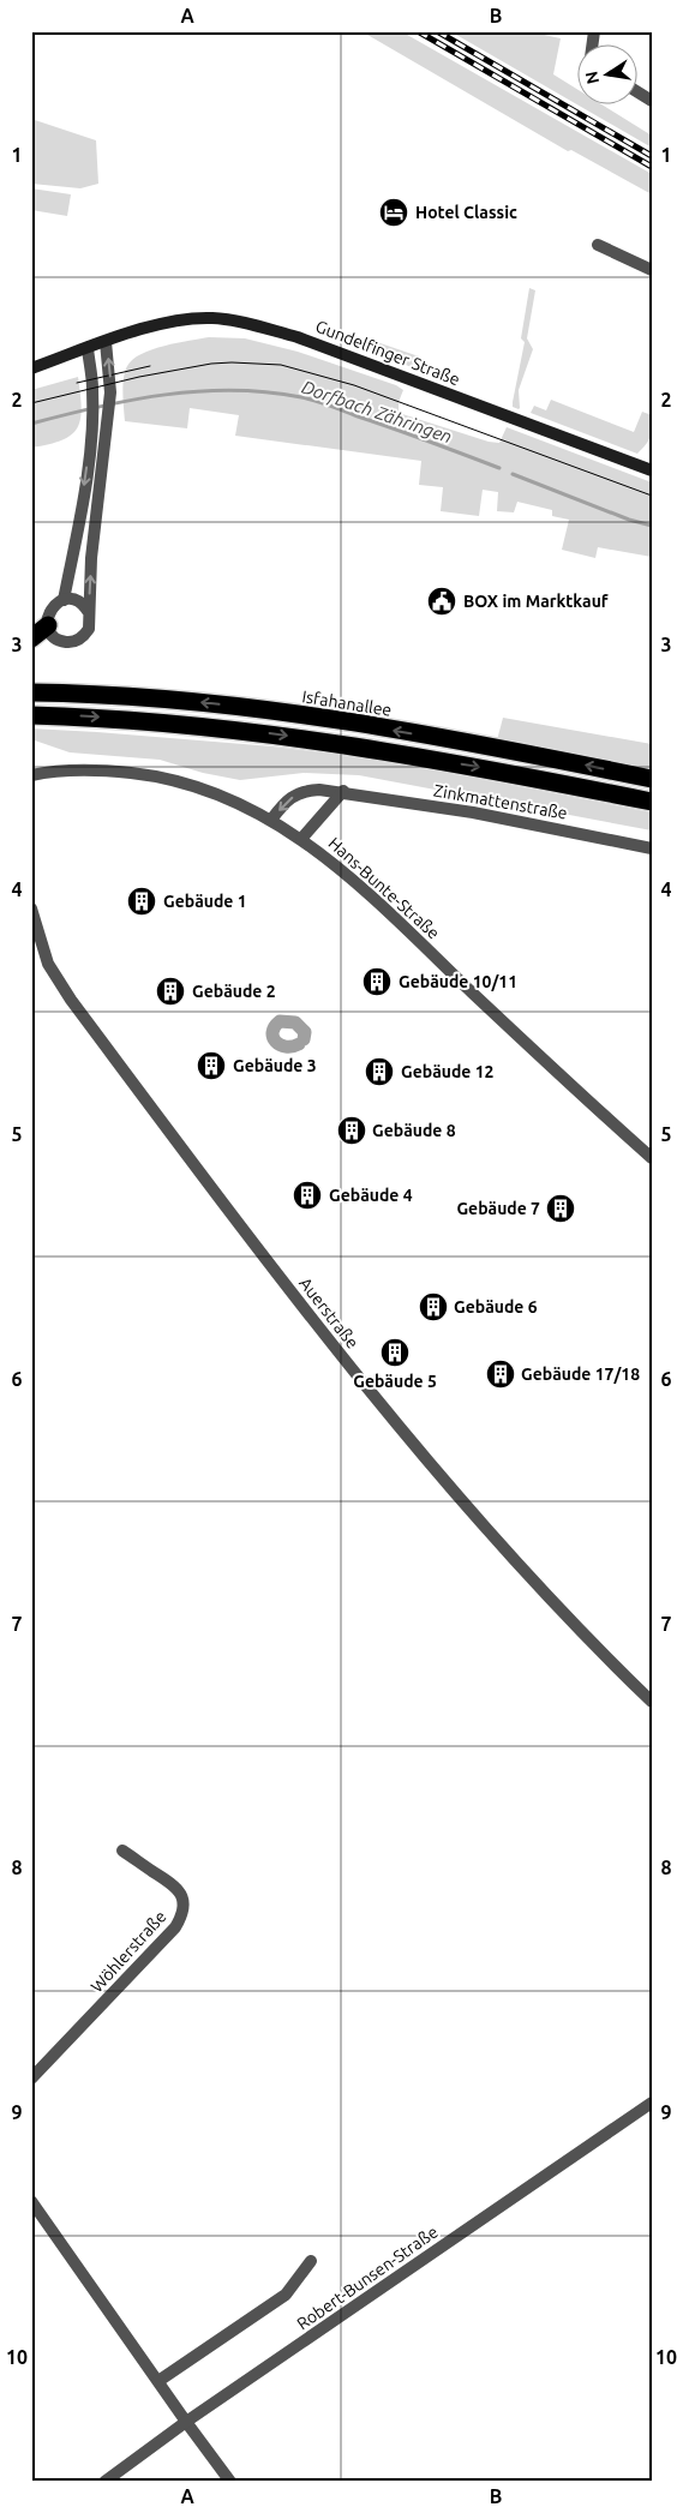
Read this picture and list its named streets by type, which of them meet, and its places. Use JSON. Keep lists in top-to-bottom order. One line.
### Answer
{"streets":{"highway":["Isfahanallee"],"street":["Gundelfinger Straße","Zinkmattenstraße","Hans-Bunte-Straße","Auerstraße","Wöhlerstraße","Robert-Bunsen-Straße"]},"crossings":[["Zinkmattenstraße","Hans-Bunte-Straße"]],"water":["Dorfbach Zähringen"],"places":{"hotel":["Hotel Classic"],"public building":["BOX im Marktkauf"],"building":["Gebäude 1","Gebäude 10/11","Gebäude 2","Gebäude 3","Gebäude 12","Gebäude 8","Gebäude 4","Gebäude 7","Gebäude 6","Gebäude 5","Gebäude 17/18"]},"north":"left","grid":{"columns":["A","B"],"rows":["1","2","3","4","5","6","7","8","9","10"]}}
